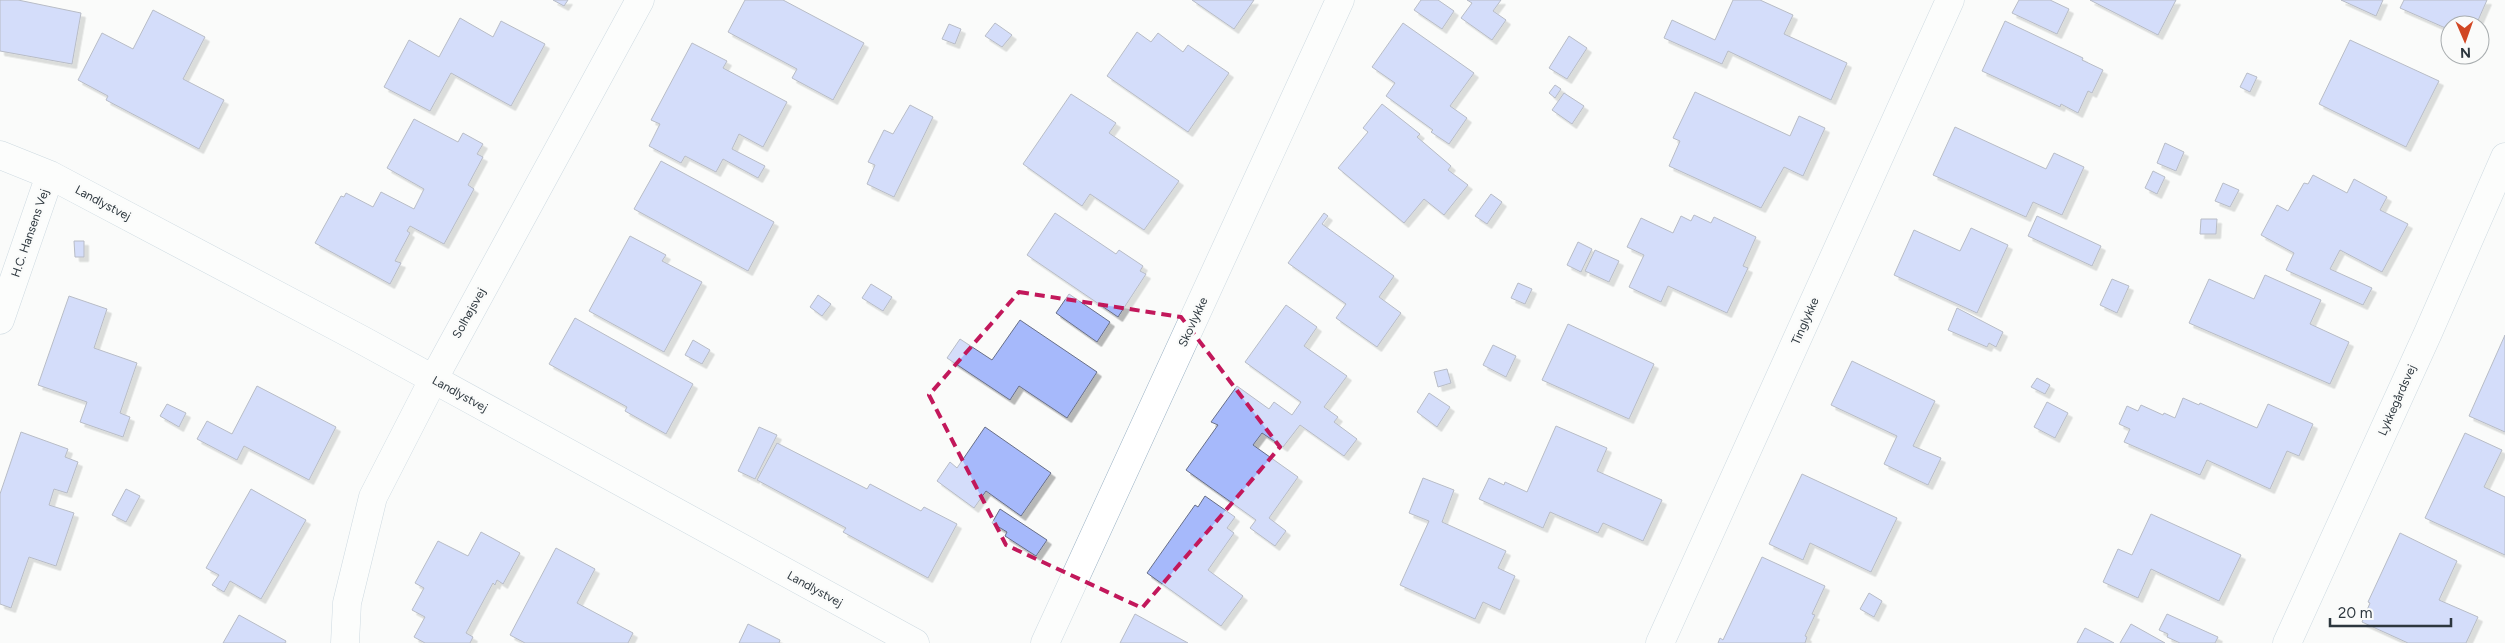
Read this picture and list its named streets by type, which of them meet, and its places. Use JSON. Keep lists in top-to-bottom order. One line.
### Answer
{"streets":{"street":["Landlystvej","H.C. Hansens Vej","Solhøjsvej","Tinglykke","Skovlykke","Lykkegårdsvej"]},"crossings":[["Landlystvej","H.C. Hansens Vej"],["Landlystvej","Solhøjsvej"]],"scale_bar":"20 m","north":"bottom"}
